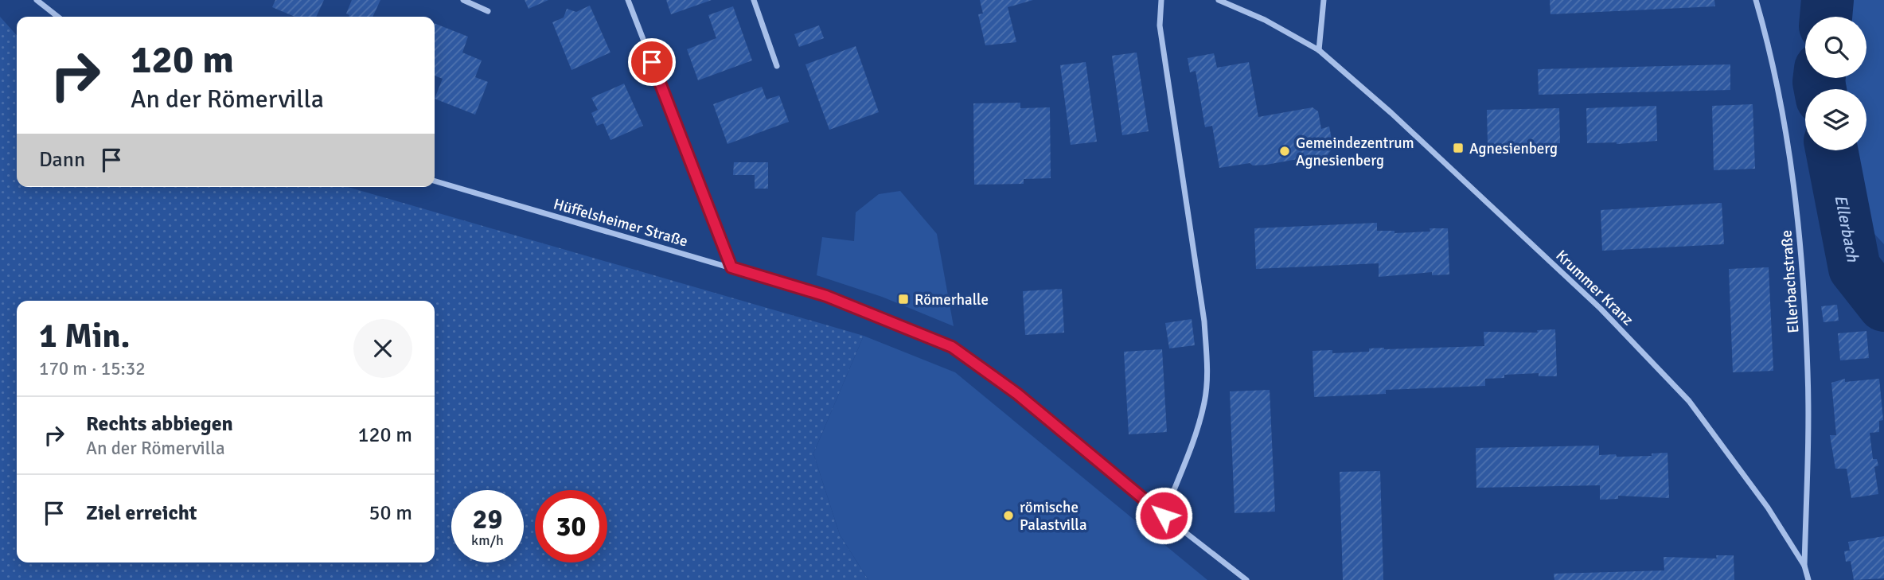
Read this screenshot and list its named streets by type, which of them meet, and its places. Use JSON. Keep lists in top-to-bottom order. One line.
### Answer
{"streets":{"street":["Hüffelsheimer Straße","Ellerbachstraße","Krummer Kranz"]},"crossings":[["Ellerbachstraße","Krummer Kranz"]],"water":["Ellerbach"],"places":{"transit":["Agnesienberg","Römerhalle"],"other":["Gemeindezentrum Agnesienberg","römische Palastvilla"]},"page":{"turn":["120 m","An der Römervilla"],"then":"Dann","heading":["1 Min.","170 m · 15:32"],"list":[{"name":"Rechts abbiegen","note":"An der Römervilla","value":"120 m"},{"name":"Ziel erreicht","value":"50 m"}],"speed":"29 km/h","limit":"30"}}
